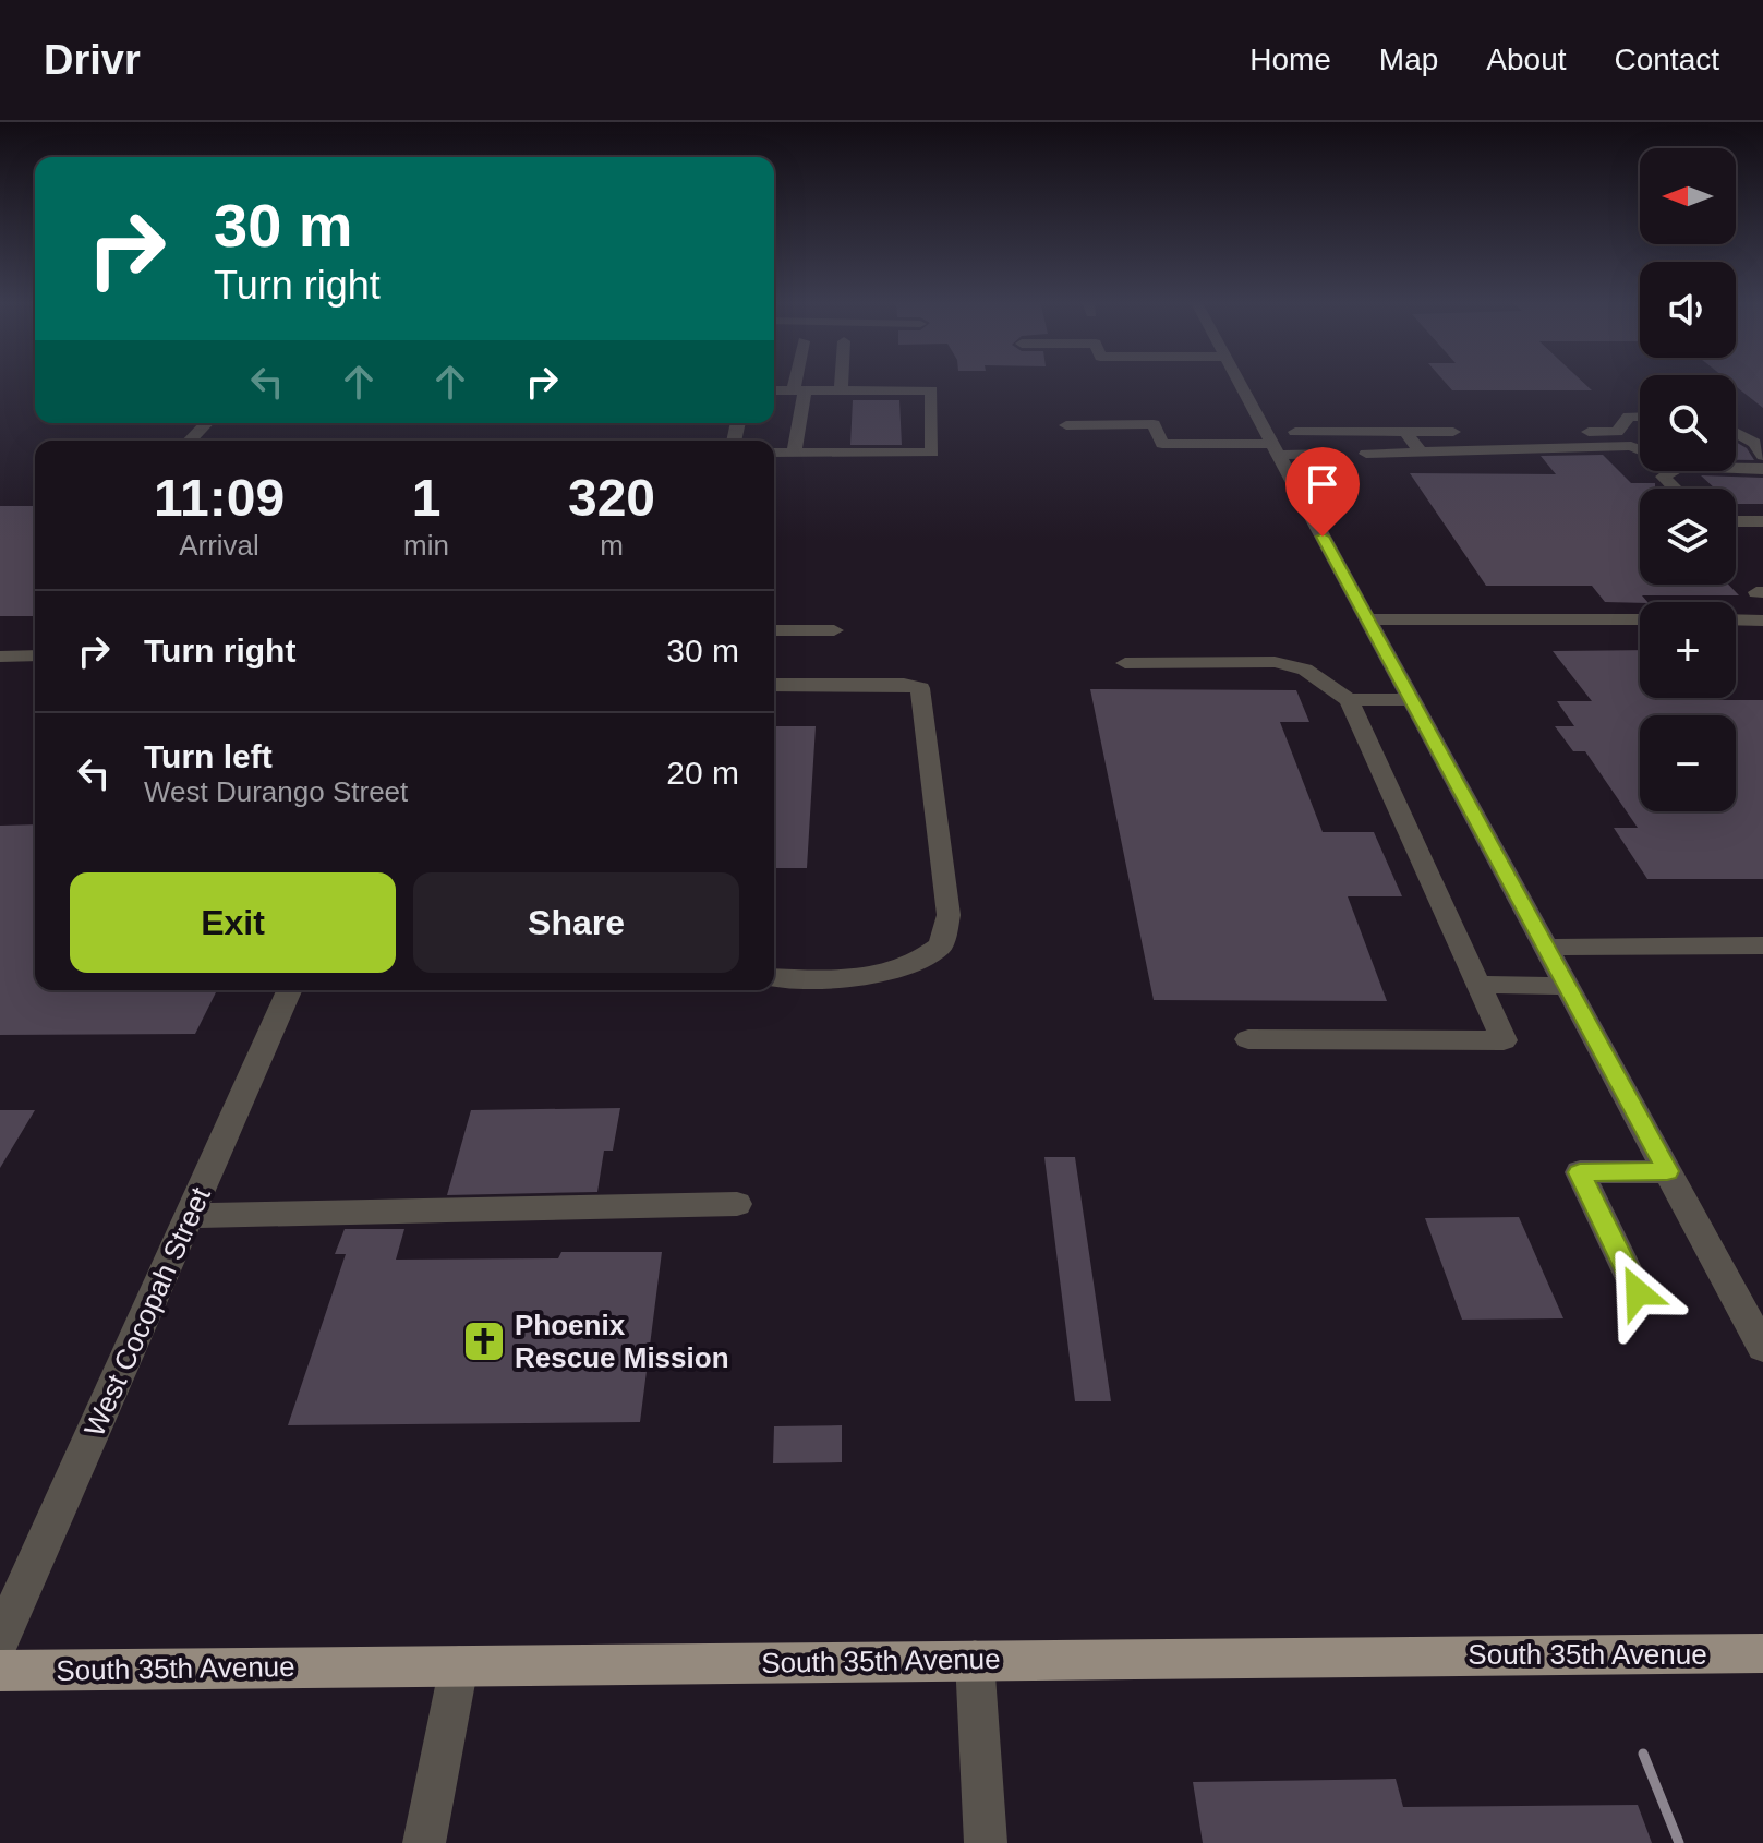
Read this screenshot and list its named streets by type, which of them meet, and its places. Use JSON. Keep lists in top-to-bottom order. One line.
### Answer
{"streets":{"main road":["South 35th Avenue"],"street":["West Cocopah Street"]},"places":{"church":["Phoenix Rescue Mission"]},"north":"left","page":{"header":"Drivr","nav":["Home","Map","About","Contact"],"map_buttons":["+","−"],"turn":["30 m","Turn right"],"eta":["11:09","Arrival","1","min","320","m"],"list":[{"name":"Turn right","value":"30 m"},{"name":"Turn left","note":"West Durango Street","value":"20 m"}],"buttons":["Exit","Share"]}}
